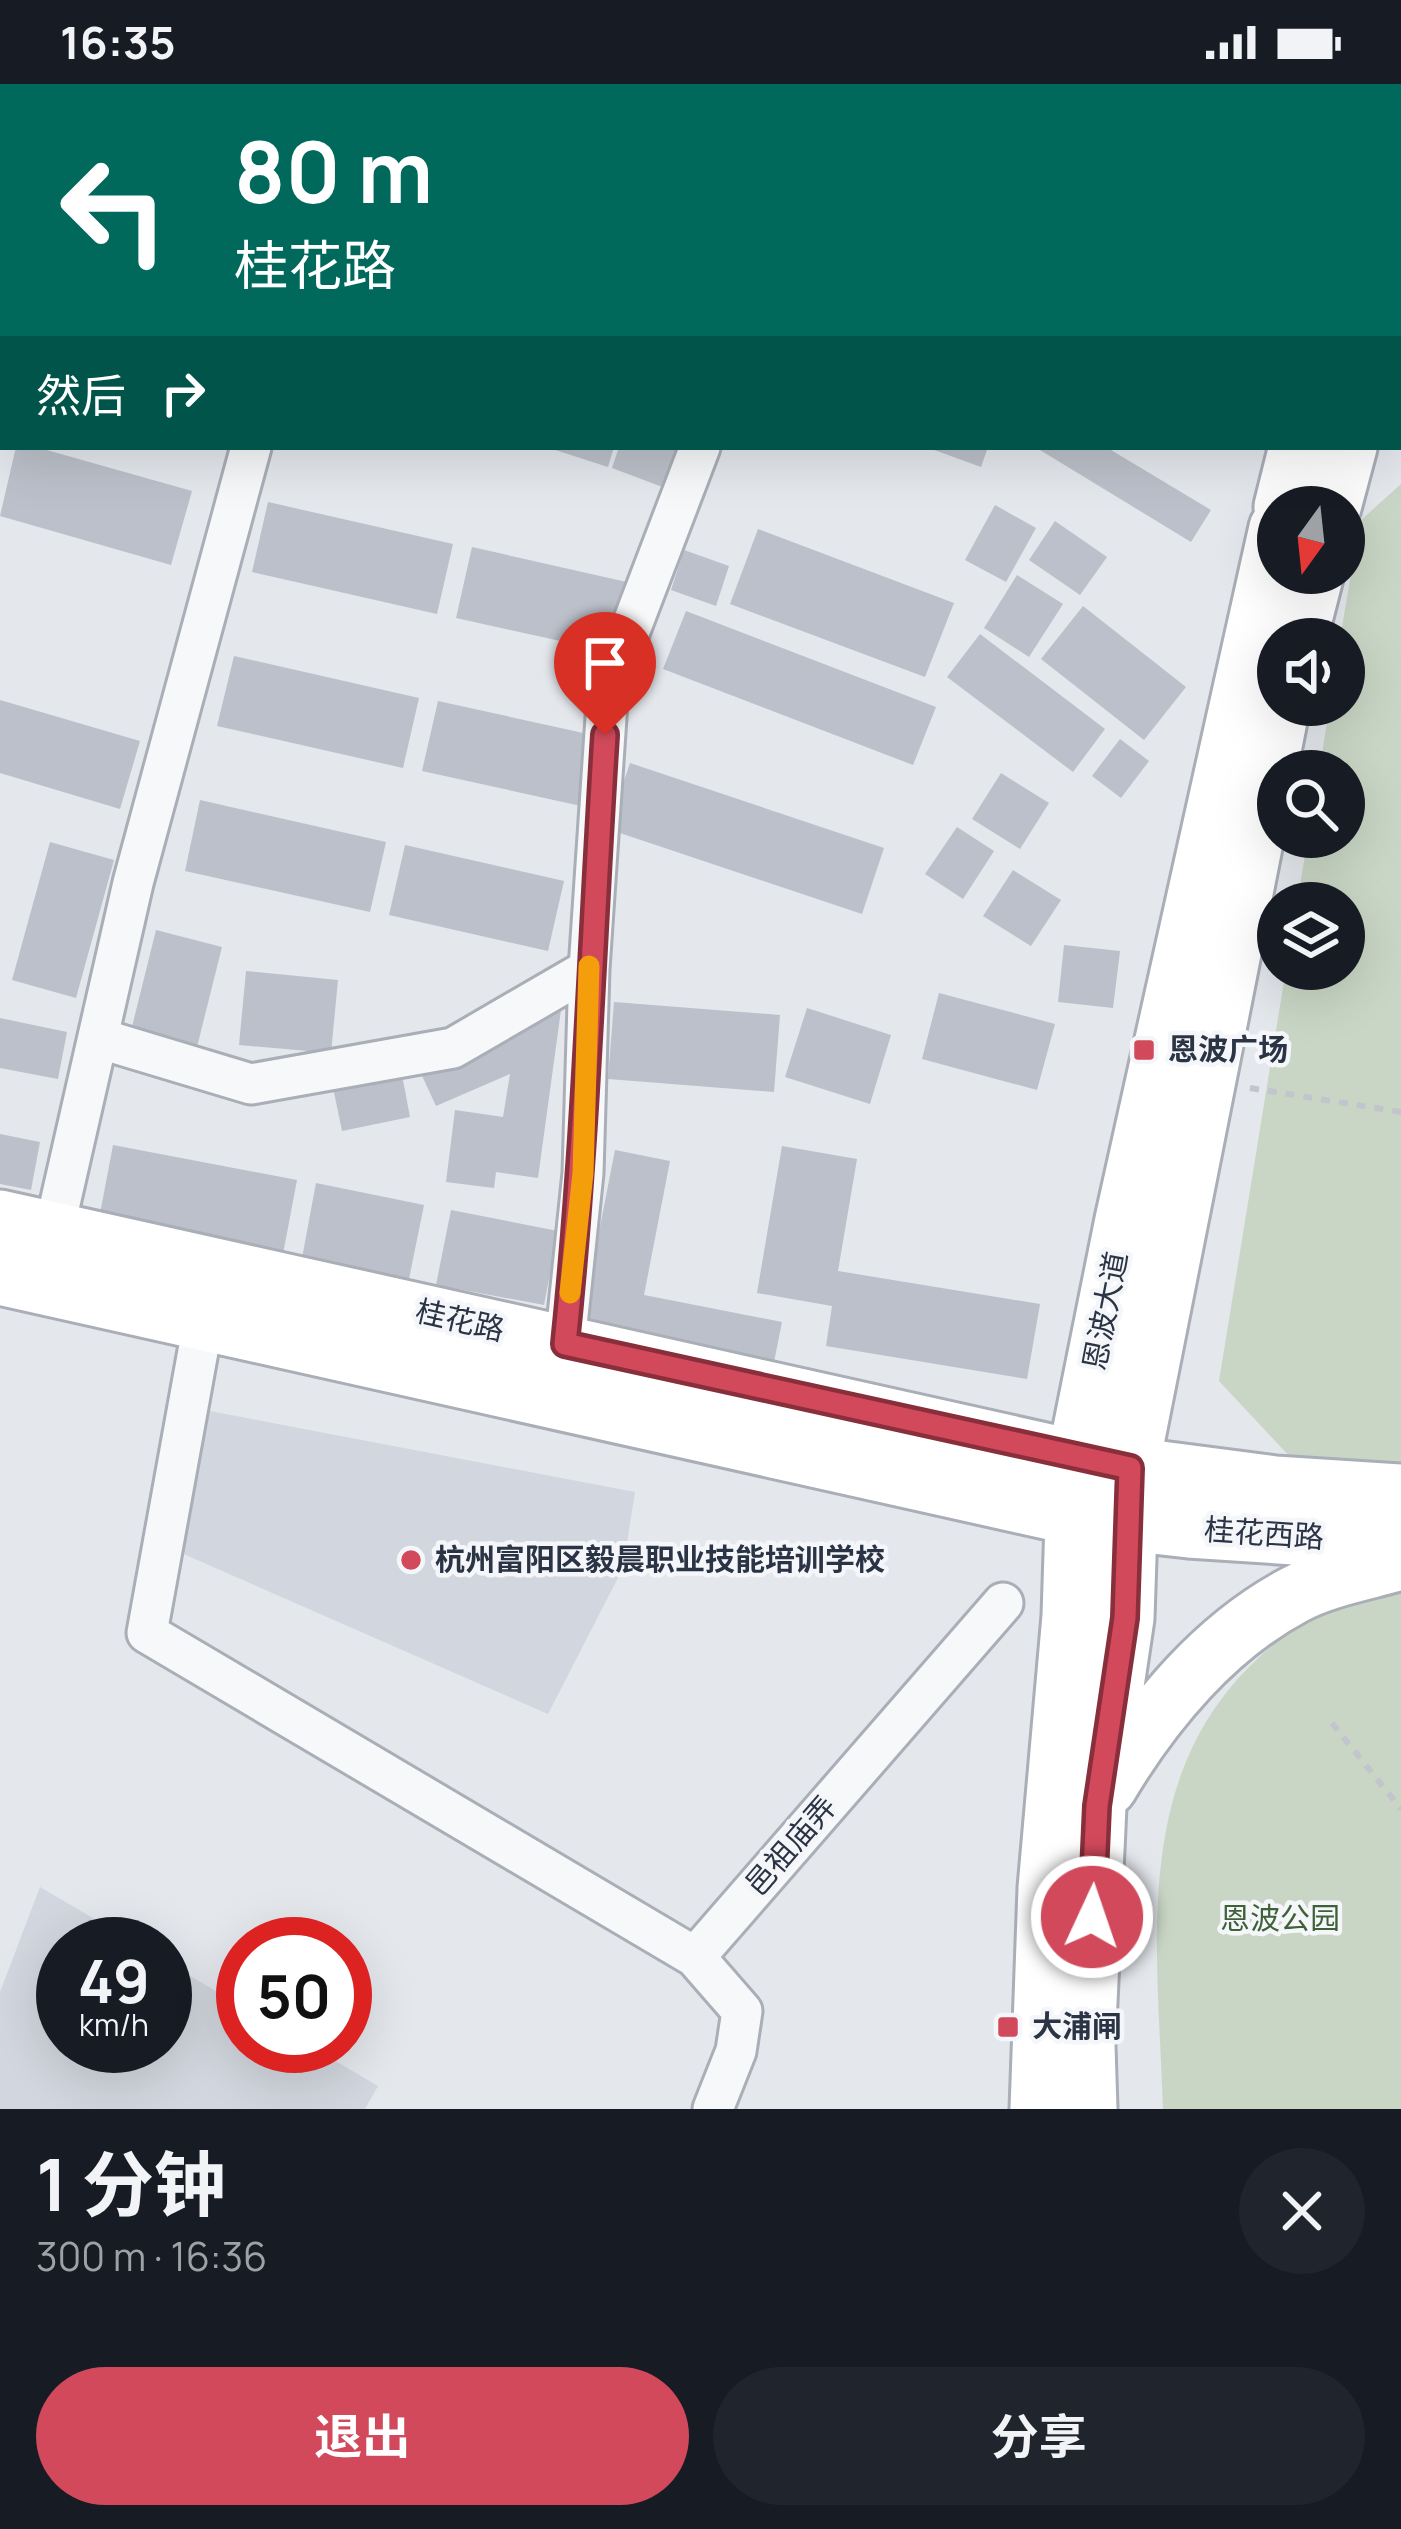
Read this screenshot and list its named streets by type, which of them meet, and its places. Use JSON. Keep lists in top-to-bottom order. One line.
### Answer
{"streets":{"main road":["恩波大道","桂花路","桂花西路"],"street":["邑祖庙弄"]},"crossings":[["恩波大道","桂花路"],["恩波大道","桂花西路"],["桂花路","桂花西路"]],"parks":["恩波公园"],"places":{"transit":["恩波广场","大浦闸"],"other":["杭州富阳区毅晨职业技能培训学校"]},"north":"bottom","page":{"status":"16:35","turn":["80 m","桂花路"],"then":"然后","speed":"49 km/h","limit":"50","heading":["1 分钟","300 m · 16:36"],"buttons":["退出","分享"]}}
